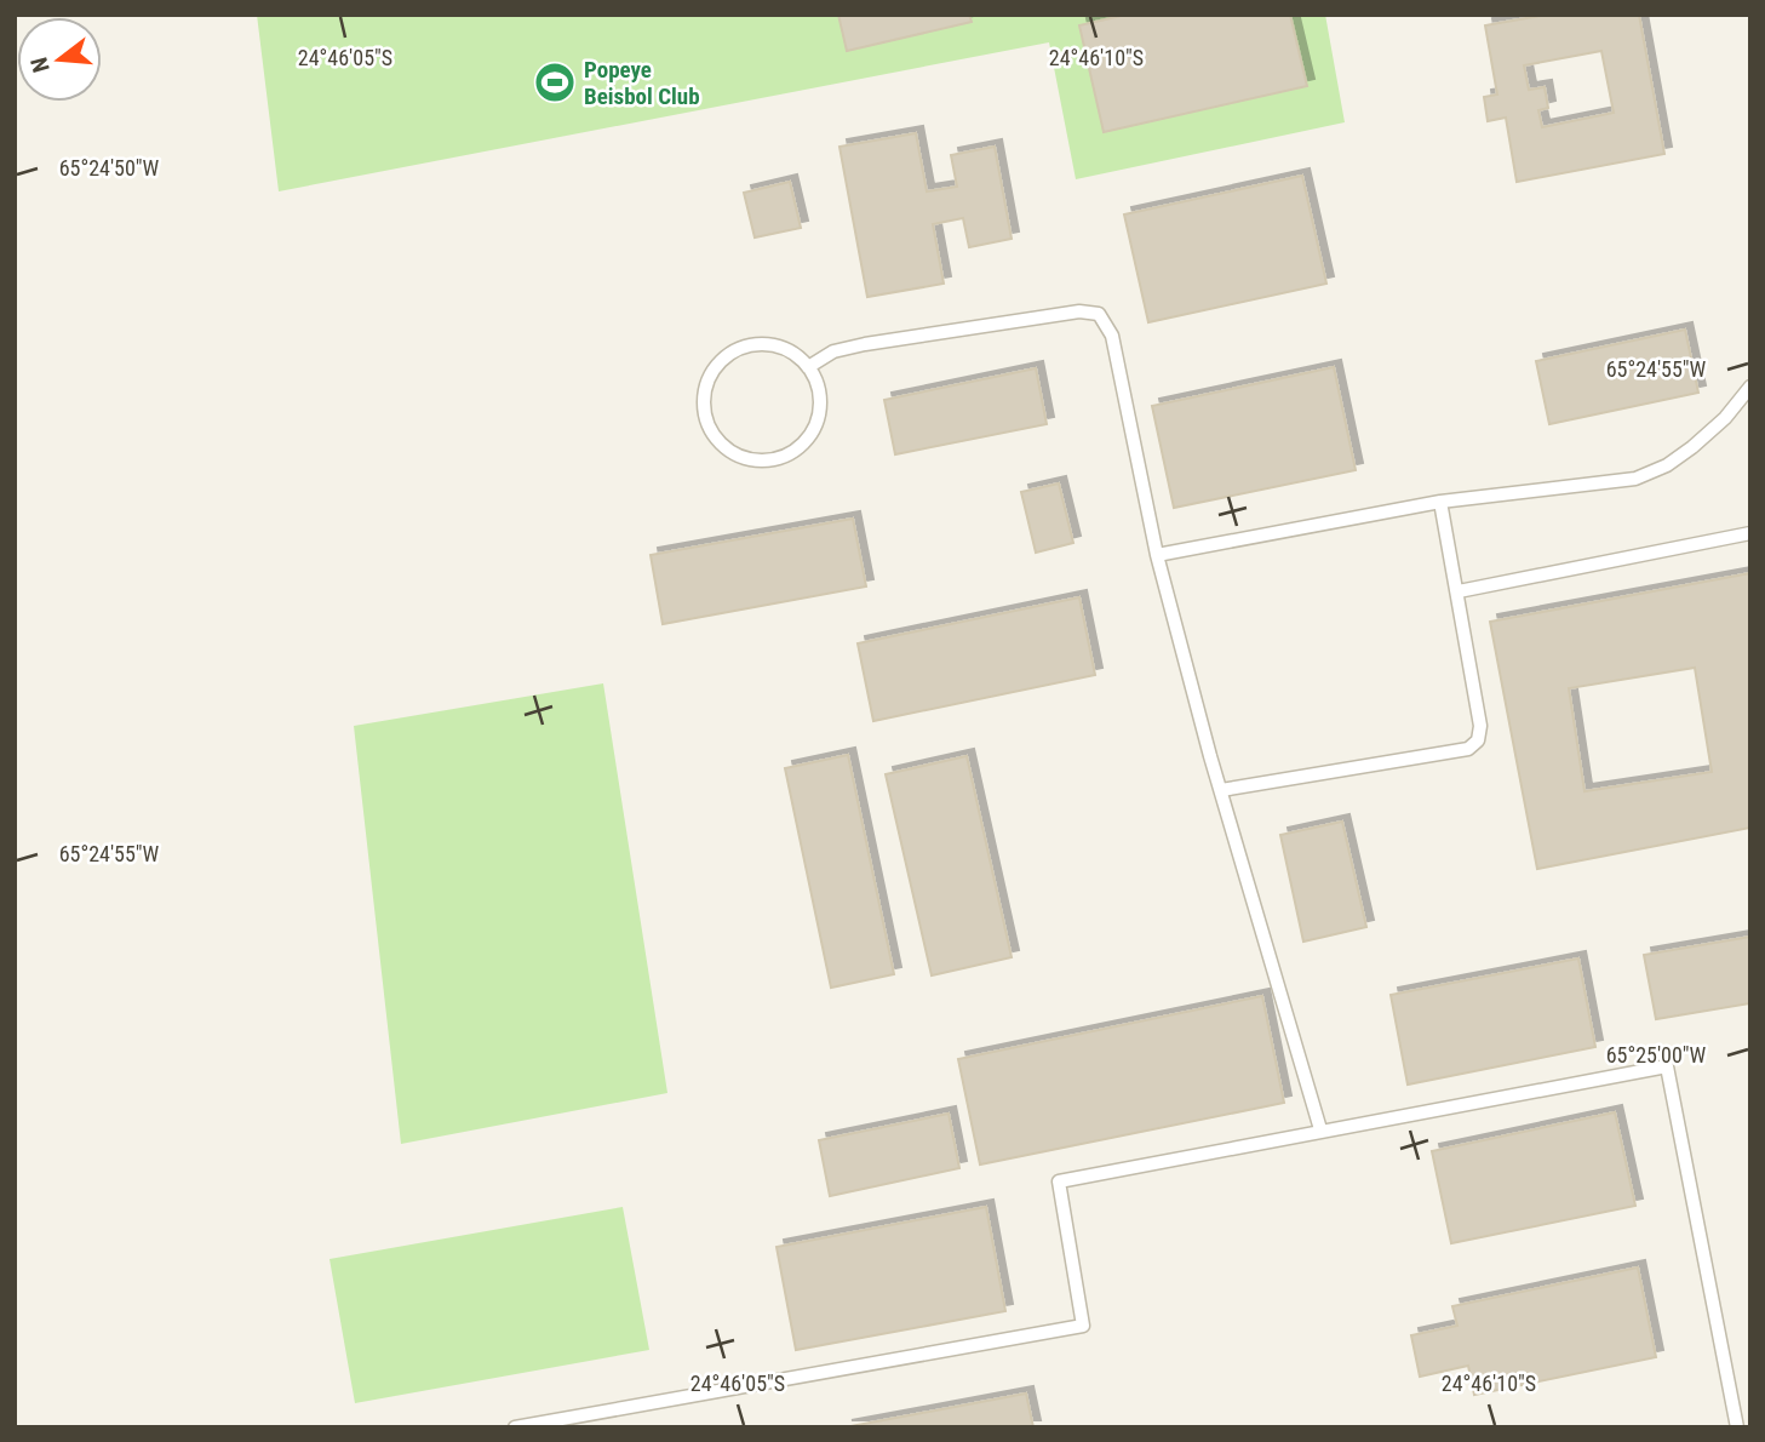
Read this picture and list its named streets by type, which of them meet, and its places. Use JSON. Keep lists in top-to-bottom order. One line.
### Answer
{"places":{"sports":["Popeye Beisbol Club"]},"north":"left","coordinates":["24°46'05\"S","24°46'10\"S","65°24'50\"W","65°24'55\"W","65°25'00\"W"]}
